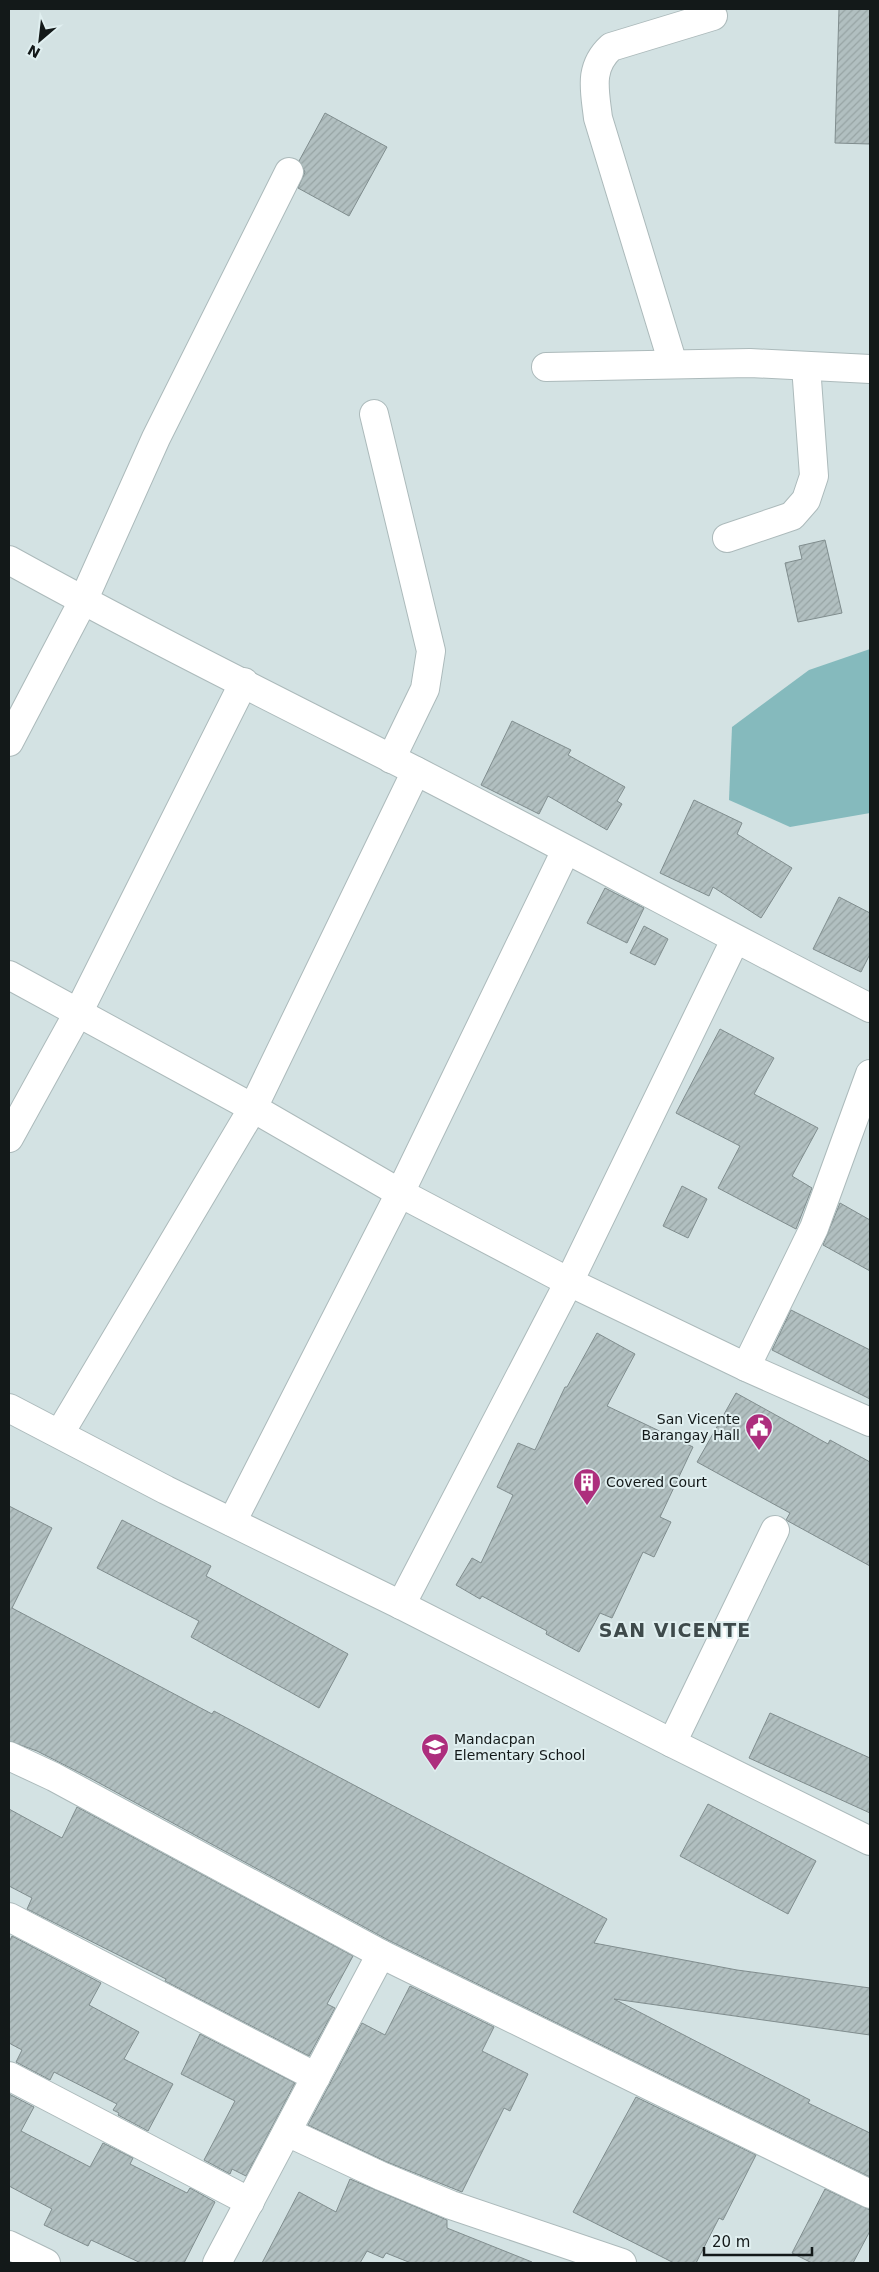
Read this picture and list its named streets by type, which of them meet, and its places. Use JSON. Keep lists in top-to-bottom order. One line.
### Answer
{"districts":["SAN VICENTE"],"places":{"public building":["San Vicente Barangay Hall"],"building":["Covered Court"],"school or university":["Mandacpan Elementary School"]},"scale_bar":"20 m","north":"bottom left"}
